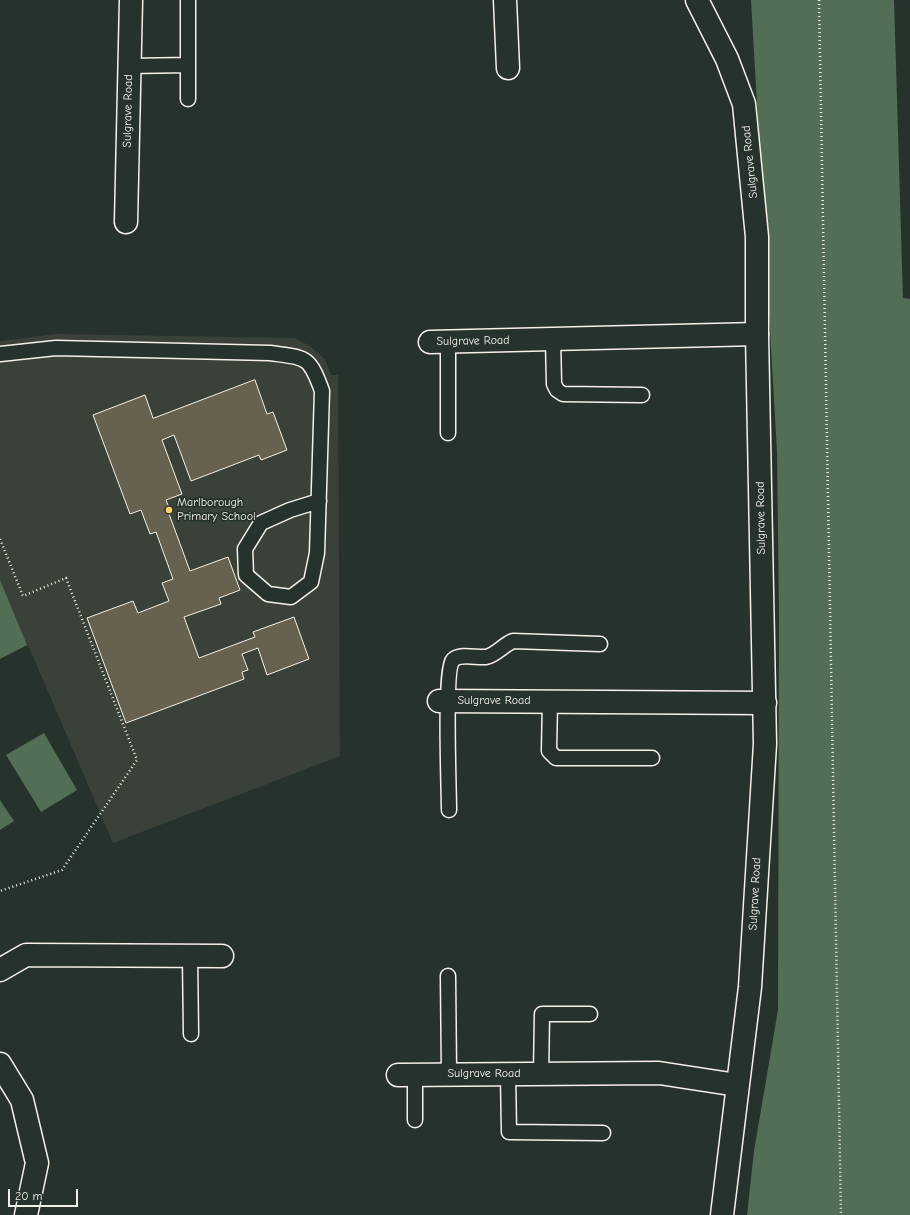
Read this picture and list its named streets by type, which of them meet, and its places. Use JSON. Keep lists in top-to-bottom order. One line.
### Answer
{"streets":{"street":["Sulgrave Road"]},"places":["Marlborough Primary School"],"scale_bar":"20 m"}
